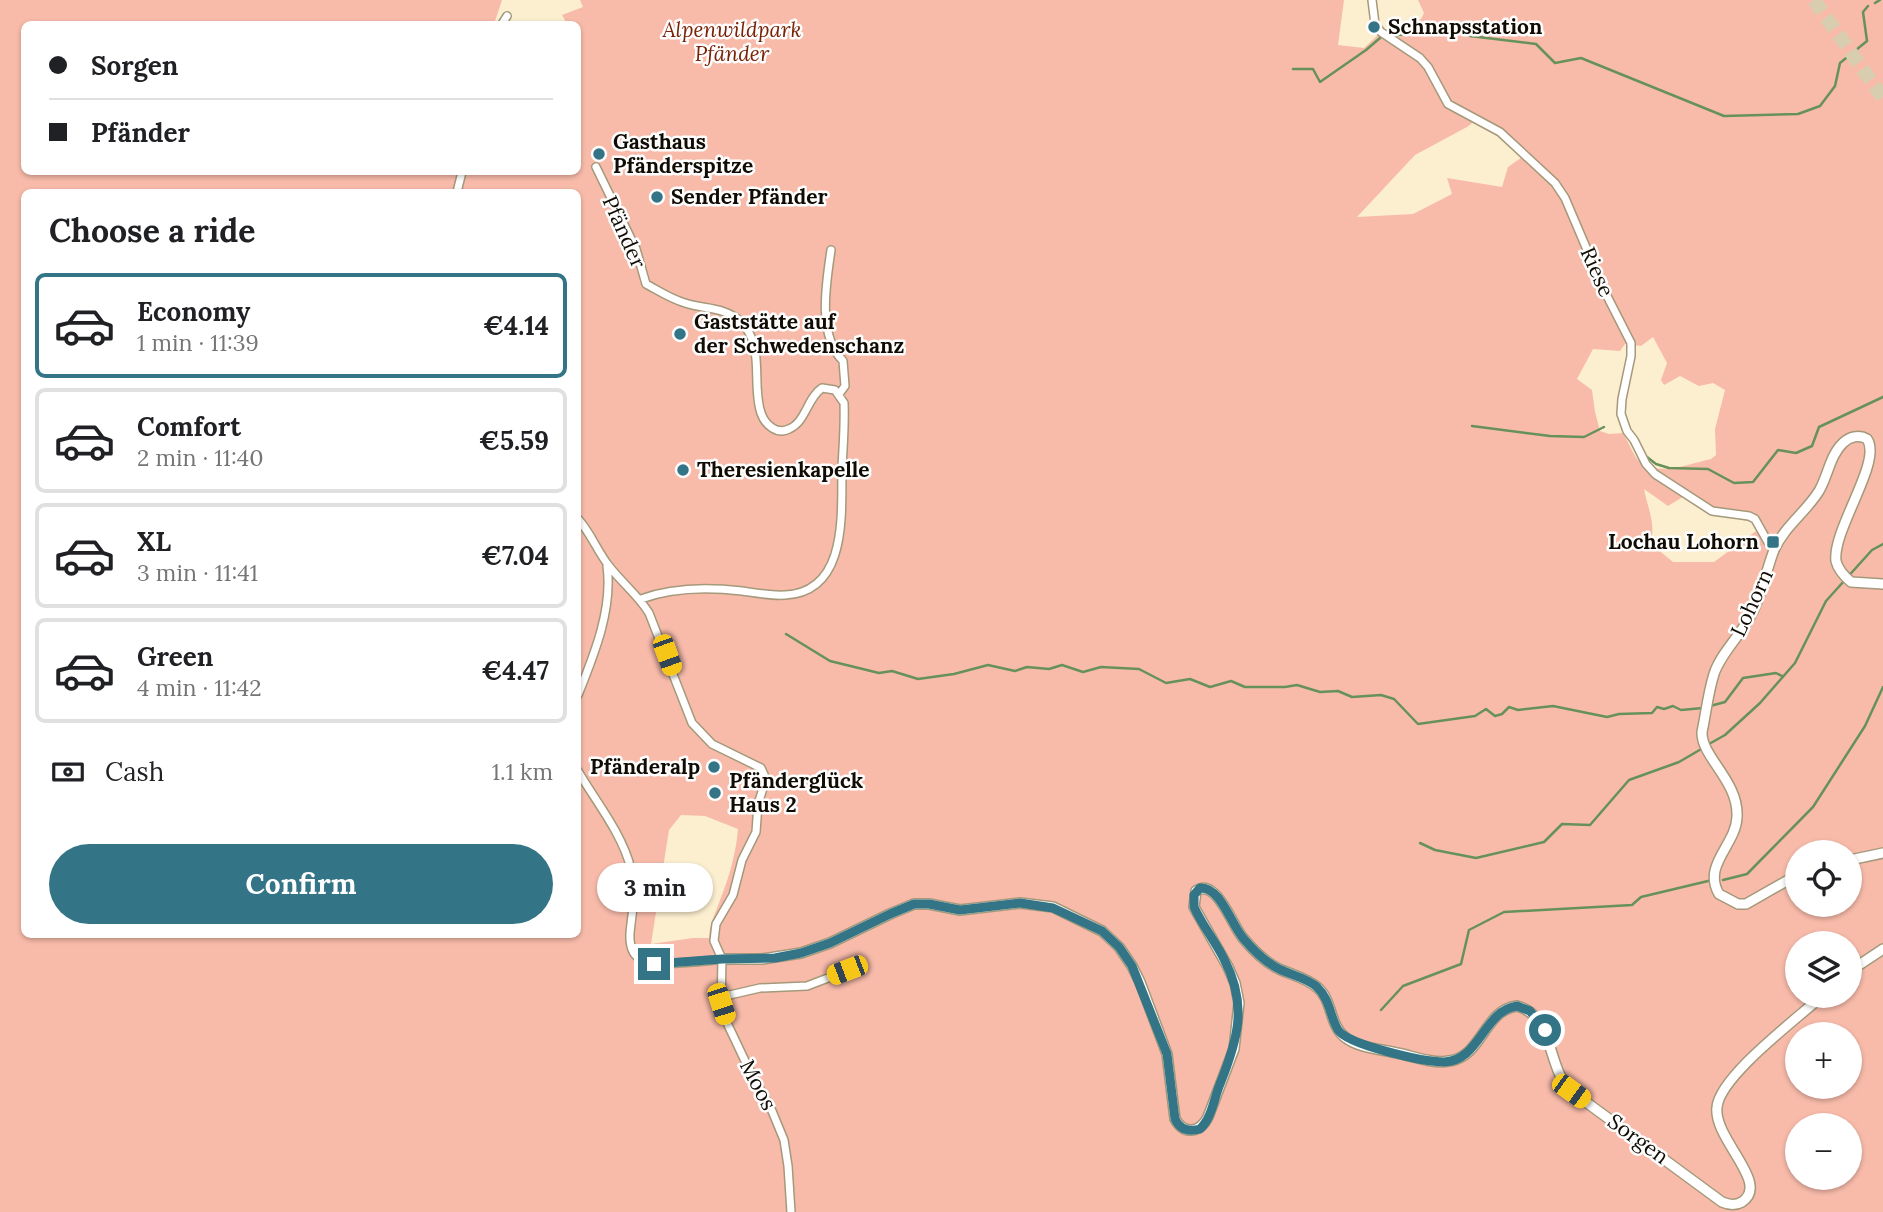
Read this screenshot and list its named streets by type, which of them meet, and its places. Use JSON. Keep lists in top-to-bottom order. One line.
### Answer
{"streets":{"street":["Pfänder","Riese","Lohorn","Moos","Sorgen"]},"crossings":[["Riese","Lohorn"],["Moos","Sorgen"]],"parks":["Alpenwildpark Pfänder"],"places":{"other":["Schnapsstation","Gasthaus Pfänderspitze","Sender Pfänder","Gaststätte auf der Schwedenschanz","Theresienkapelle","Pfänderalp","Pfänderglück Haus 2"],"transit":["Lochau Lohorn"]},"page":{"banner":["Sorgen","Pfänder"],"heading":"Choose a ride","list":[{"name":"Economy","note":"1 min · 11:39","value":"€4.14"},{"name":"Comfort","note":"2 min · 11:40","value":"€5.59"},{"name":"XL","note":"3 min · 11:41","value":"€7.04"},{"name":"Green","note":"4 min · 11:42","value":"€4.47"}],"pay":["Cash","1.1 km"],"buttons":"Confirm","map_buttons":["+","−"],"bubble":"3 min"}}
